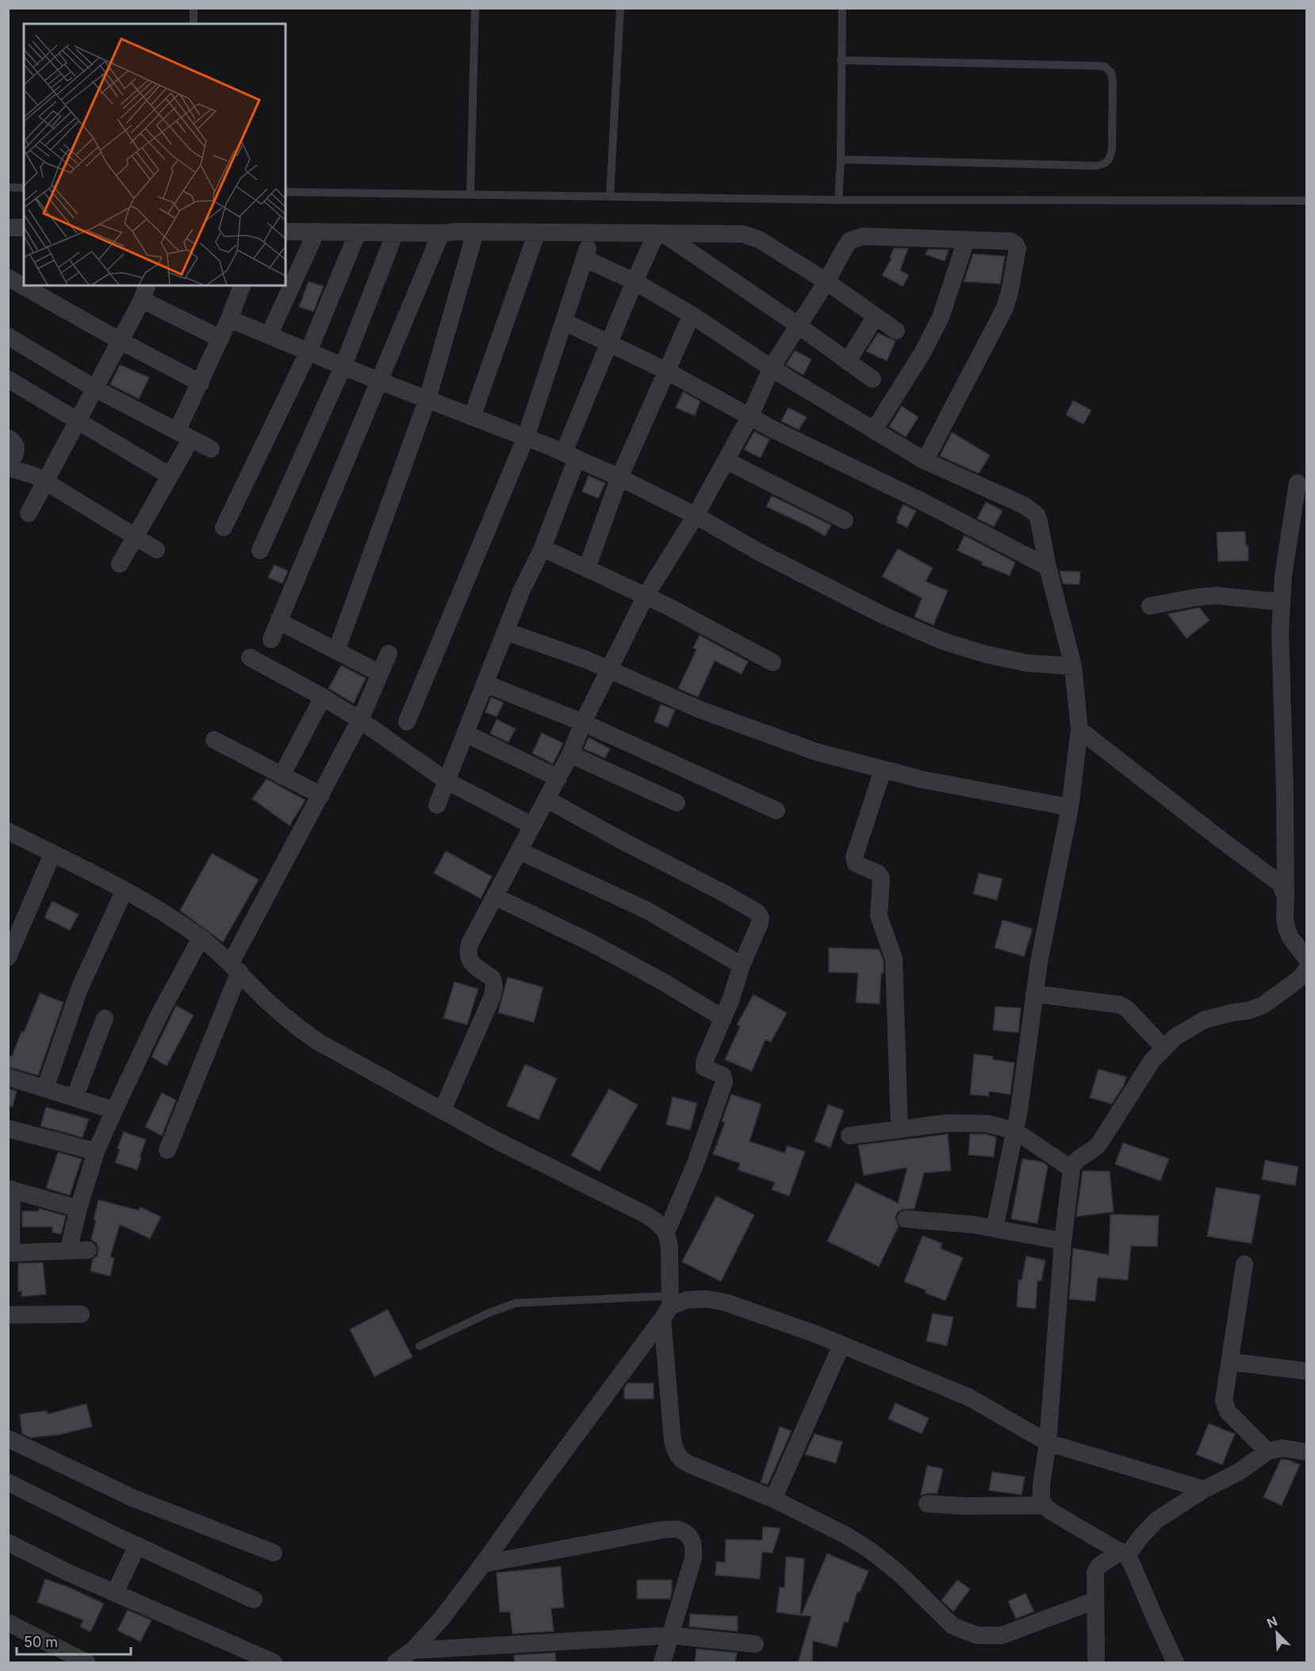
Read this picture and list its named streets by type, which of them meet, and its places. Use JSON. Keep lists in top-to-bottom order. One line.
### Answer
{"scale_bar":"50 m","north":"top left"}
